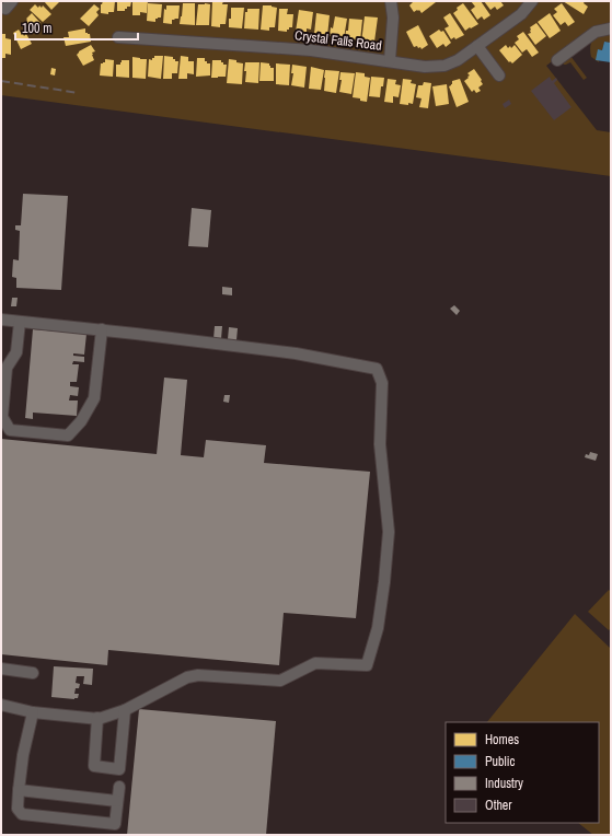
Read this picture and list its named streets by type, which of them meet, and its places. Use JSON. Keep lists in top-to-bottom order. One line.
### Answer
{"streets":{"street":["Crystal Falls Road"]},"legend":["Homes","Public","Industry","Other"],"scale_bar":"100 m"}
